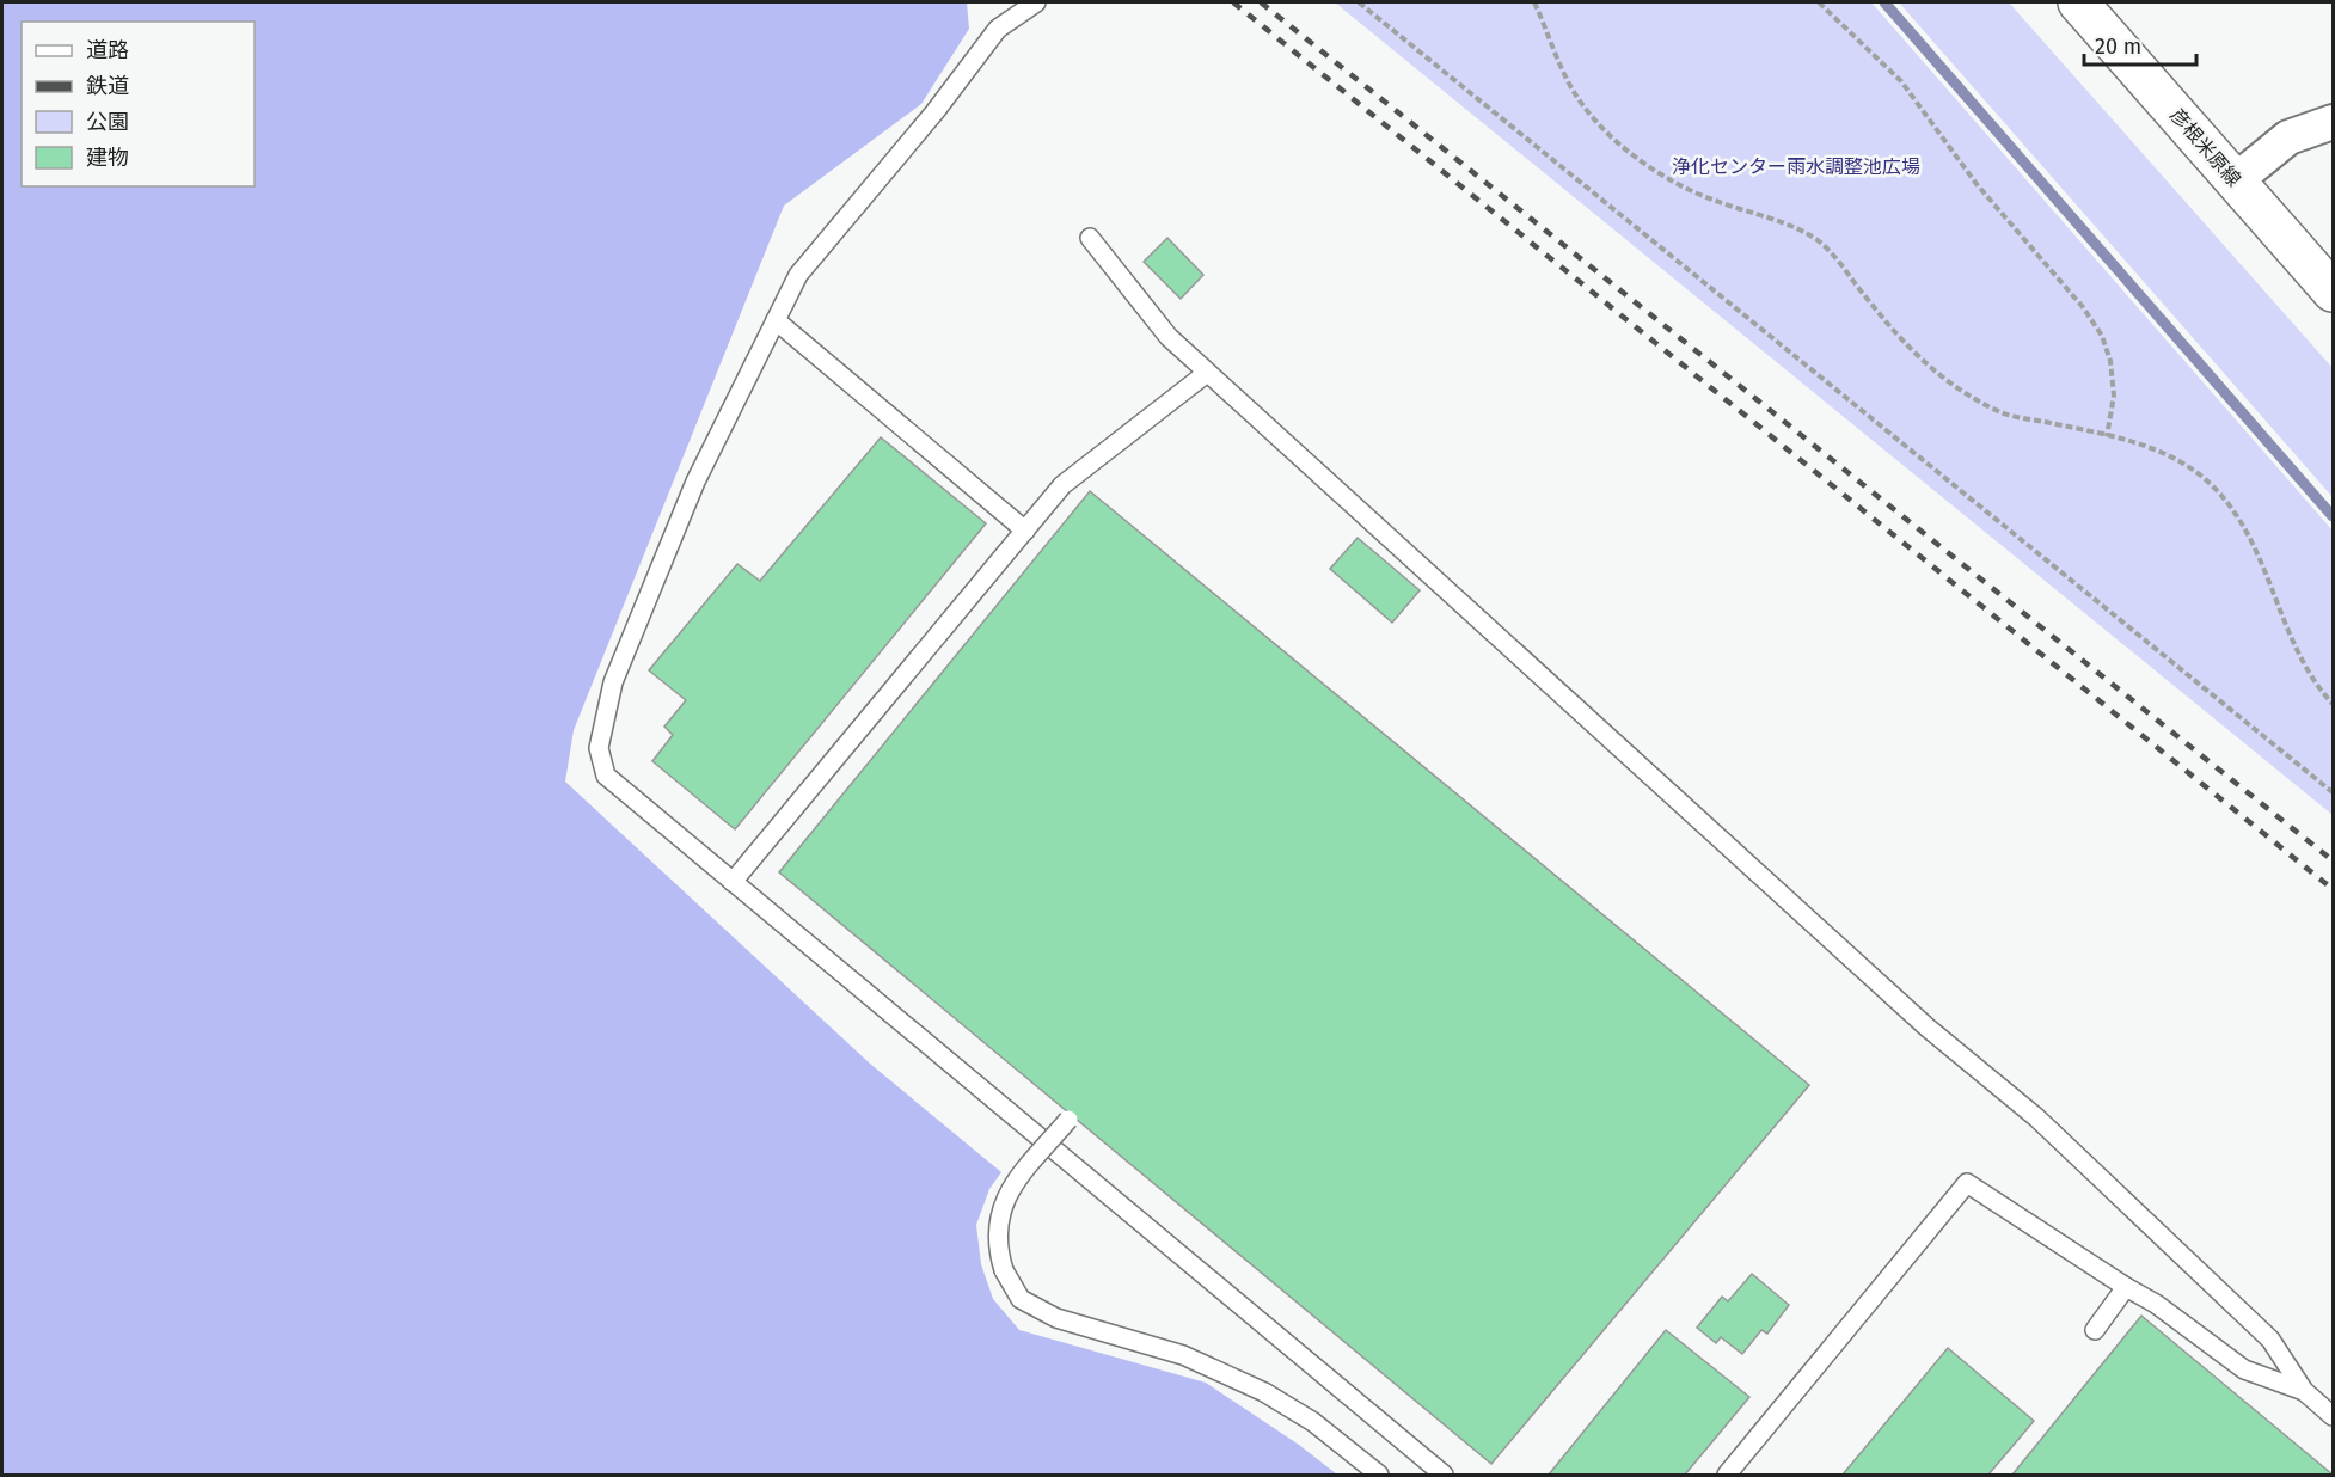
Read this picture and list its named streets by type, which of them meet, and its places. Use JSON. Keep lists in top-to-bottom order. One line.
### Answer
{"streets":{"main road":["彦根米原線"]},"parks":["浄化センター雨水調整池広場"],"legend":["道路","鉄道","公園","建物"],"scale_bar":"20 m"}
